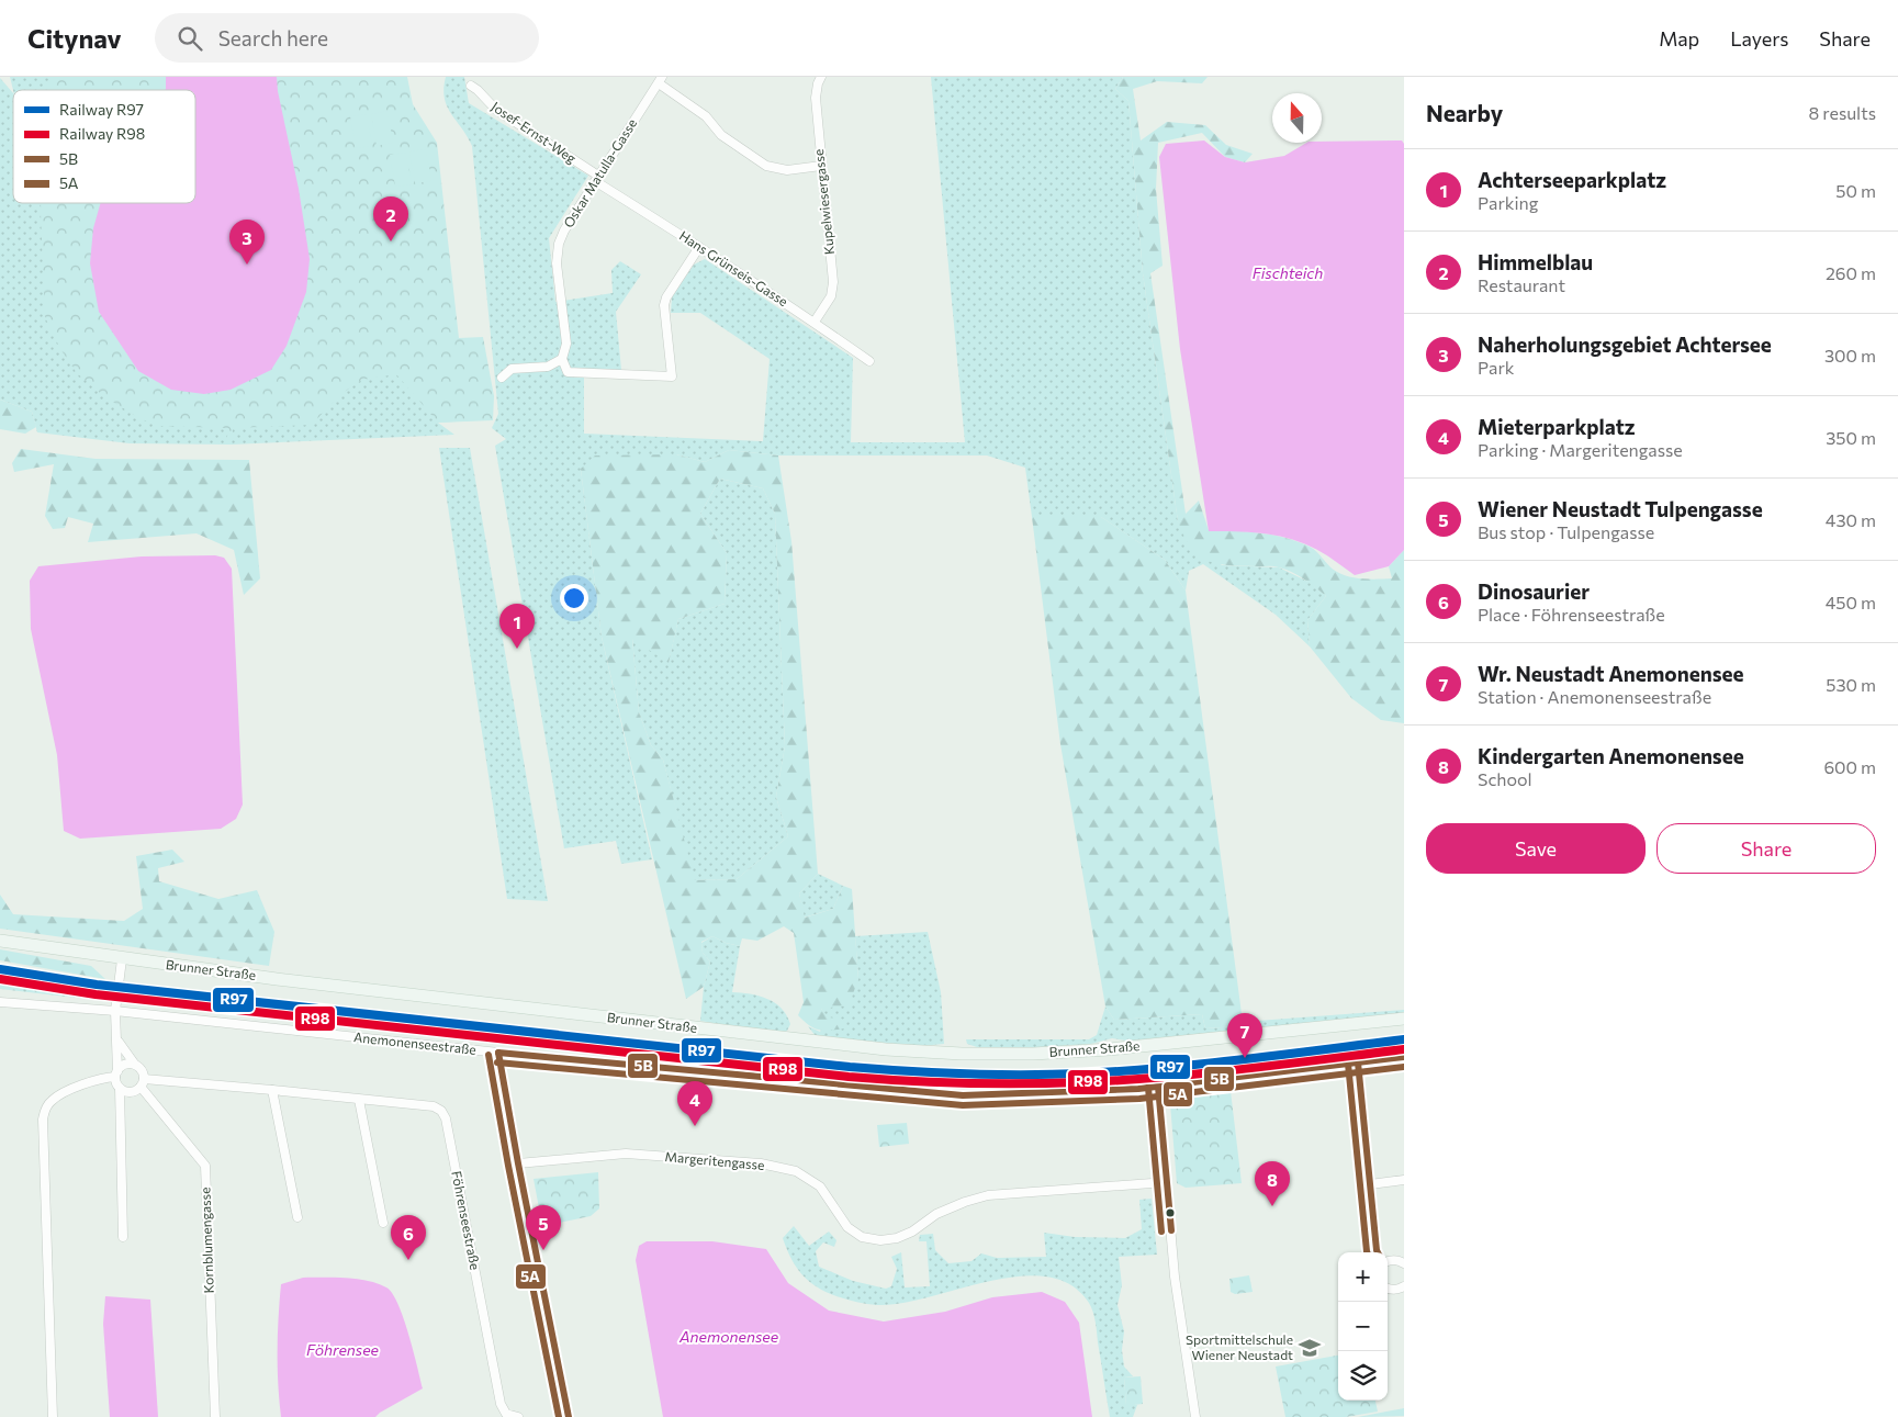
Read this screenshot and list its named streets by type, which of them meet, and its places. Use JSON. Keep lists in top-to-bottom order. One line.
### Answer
{"streets":{"main road":["Brunner Straße"],"street":["Josef-Ernst-Weg","Oskar Matulla-Gasse","Kupelwiesergasse","Hans Grünseis-Gasse","Anemonenseestraße","Margeritengasse","Föhrenseestraße","Kornblumengasse"]},"crossings":[["Josef-Ernst-Weg","Oskar Matulla-Gasse"],["Josef-Ernst-Weg","Hans Grünseis-Gasse"],["Oskar Matulla-Gasse","Hans Grünseis-Gasse"],["Kupelwiesergasse","Hans Grünseis-Gasse"],["Föhrenseestraße","Kornblumengasse"]],"water":["Fischteich","Anemonensee","Föhrensee"],"places":{"school or university":["Sportmittelschule Wiener Neustadt"]},"lines":["rail line R97","rail line R98","transit line 5B","transit line 5A"],"legend":["Railway R97","Railway R98","5B","5A"],"north":"top","page":{"header":"Citynav","search":"Search here","nav":["Map","Layers","Share"],"heading":["Nearby","8 results"],"list":[{"mark":"1","name":"Achterseeparkplatz","note":"Parking","value":"50 m"},{"mark":"2","name":"Himmelblau","note":"Restaurant","value":"260 m"},{"mark":"3","name":"Naherholungsgebiet Achtersee","note":"Park","value":"300 m"},{"mark":"4","name":"Mieterparkplatz","note":"Parking · Margeritengasse","value":"350 m"},{"mark":"5","name":"Wiener Neustadt Tulpengasse","note":"Bus stop · Tulpengasse","value":"430 m"},{"mark":"6","name":"Dinosaurier","note":"Place · Föhrenseestraße","value":"450 m"},{"mark":"7","name":"Wr. Neustadt Anemonensee","note":"Station · Anemonenseestraße","value":"530 m"},{"mark":"8","name":"Kindergarten Anemonensee","note":"School","value":"600 m"}],"pins":["2","3","1","7","4","8","5","6"],"buttons":["Save","Share"],"map_buttons":["+","−"]}}
